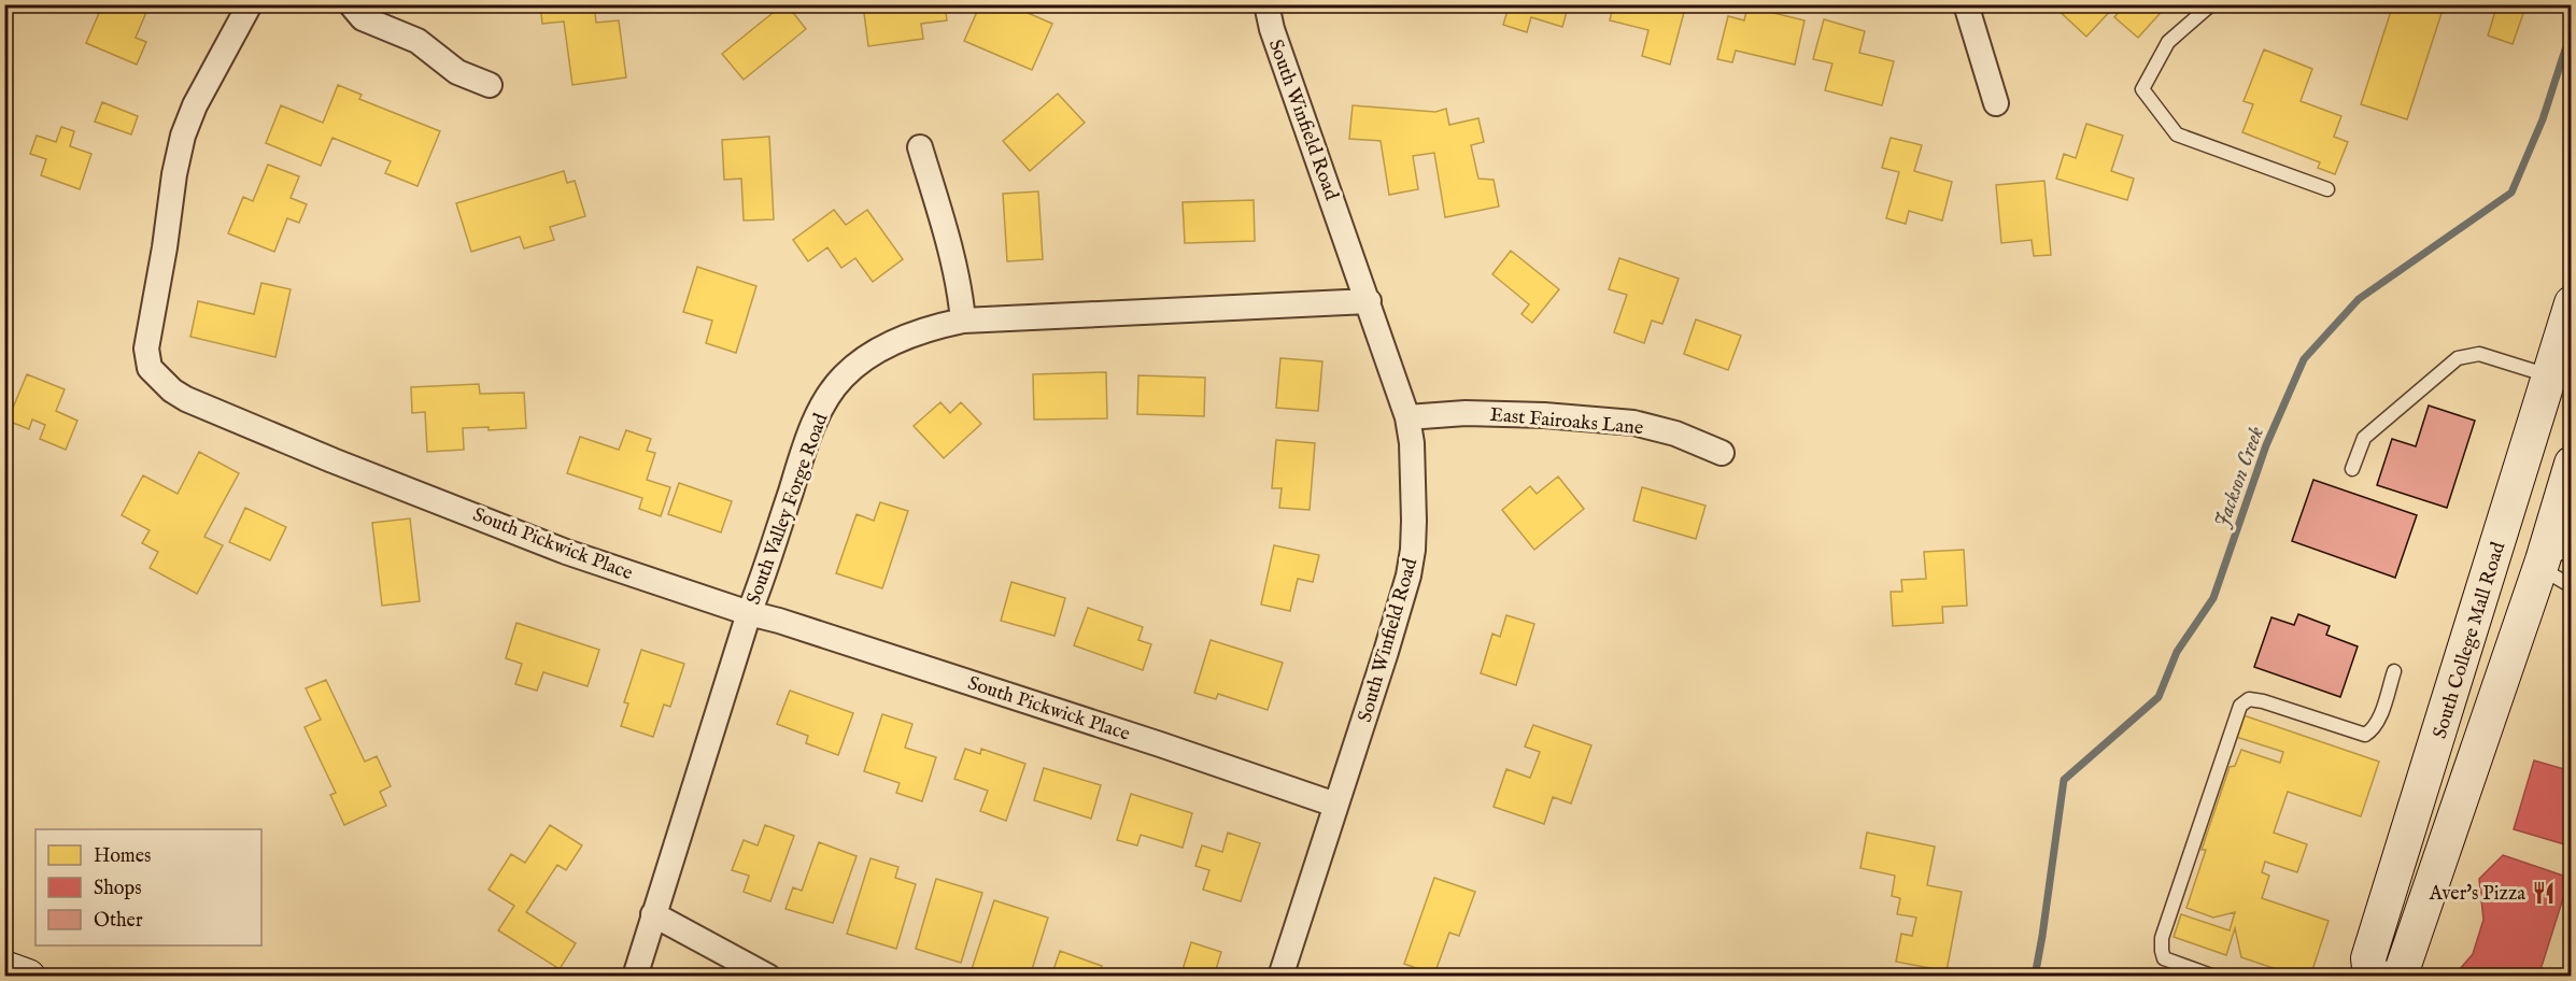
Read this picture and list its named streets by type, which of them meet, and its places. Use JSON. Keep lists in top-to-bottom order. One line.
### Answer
{"streets":{"main road":["South College Mall Road"],"street":["South Winfield Road","East Fairoaks Lane","South Valley Forge Road","South Pickwick Place"]},"crossings":[["South Winfield Road","East Fairoaks Lane"],["South Winfield Road","South Valley Forge Road"],["South Winfield Road","South Pickwick Place"],["South Valley Forge Road","South Pickwick Place"]],"water":["Jackson Creek"],"places":{"restaurant":["Aver's Pizza"]},"legend":["Homes","Shops","Other"]}
